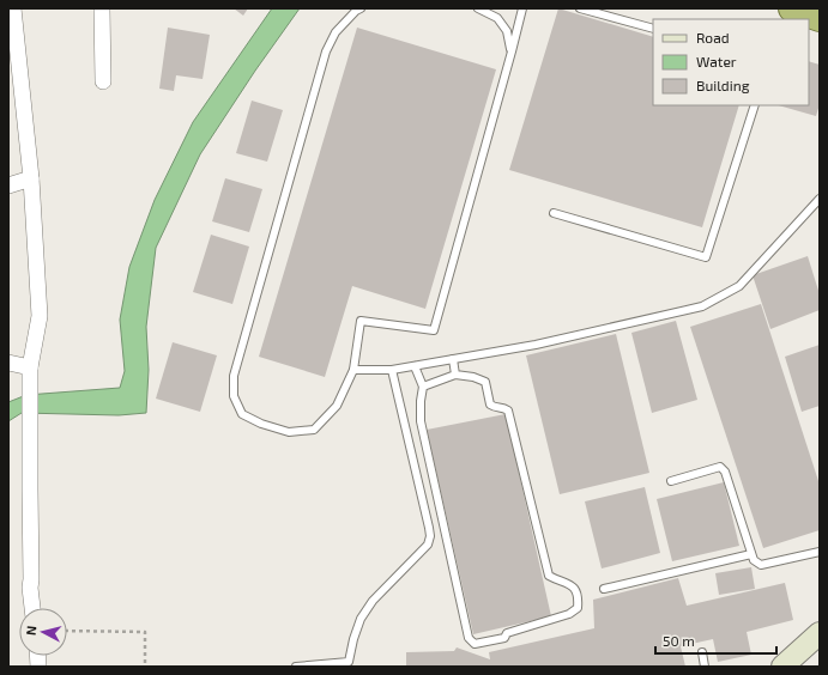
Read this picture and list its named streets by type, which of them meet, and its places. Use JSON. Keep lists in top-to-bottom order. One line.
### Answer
{"legend":["Road","Water","Building"],"scale_bar":"50 m","north":"left"}
